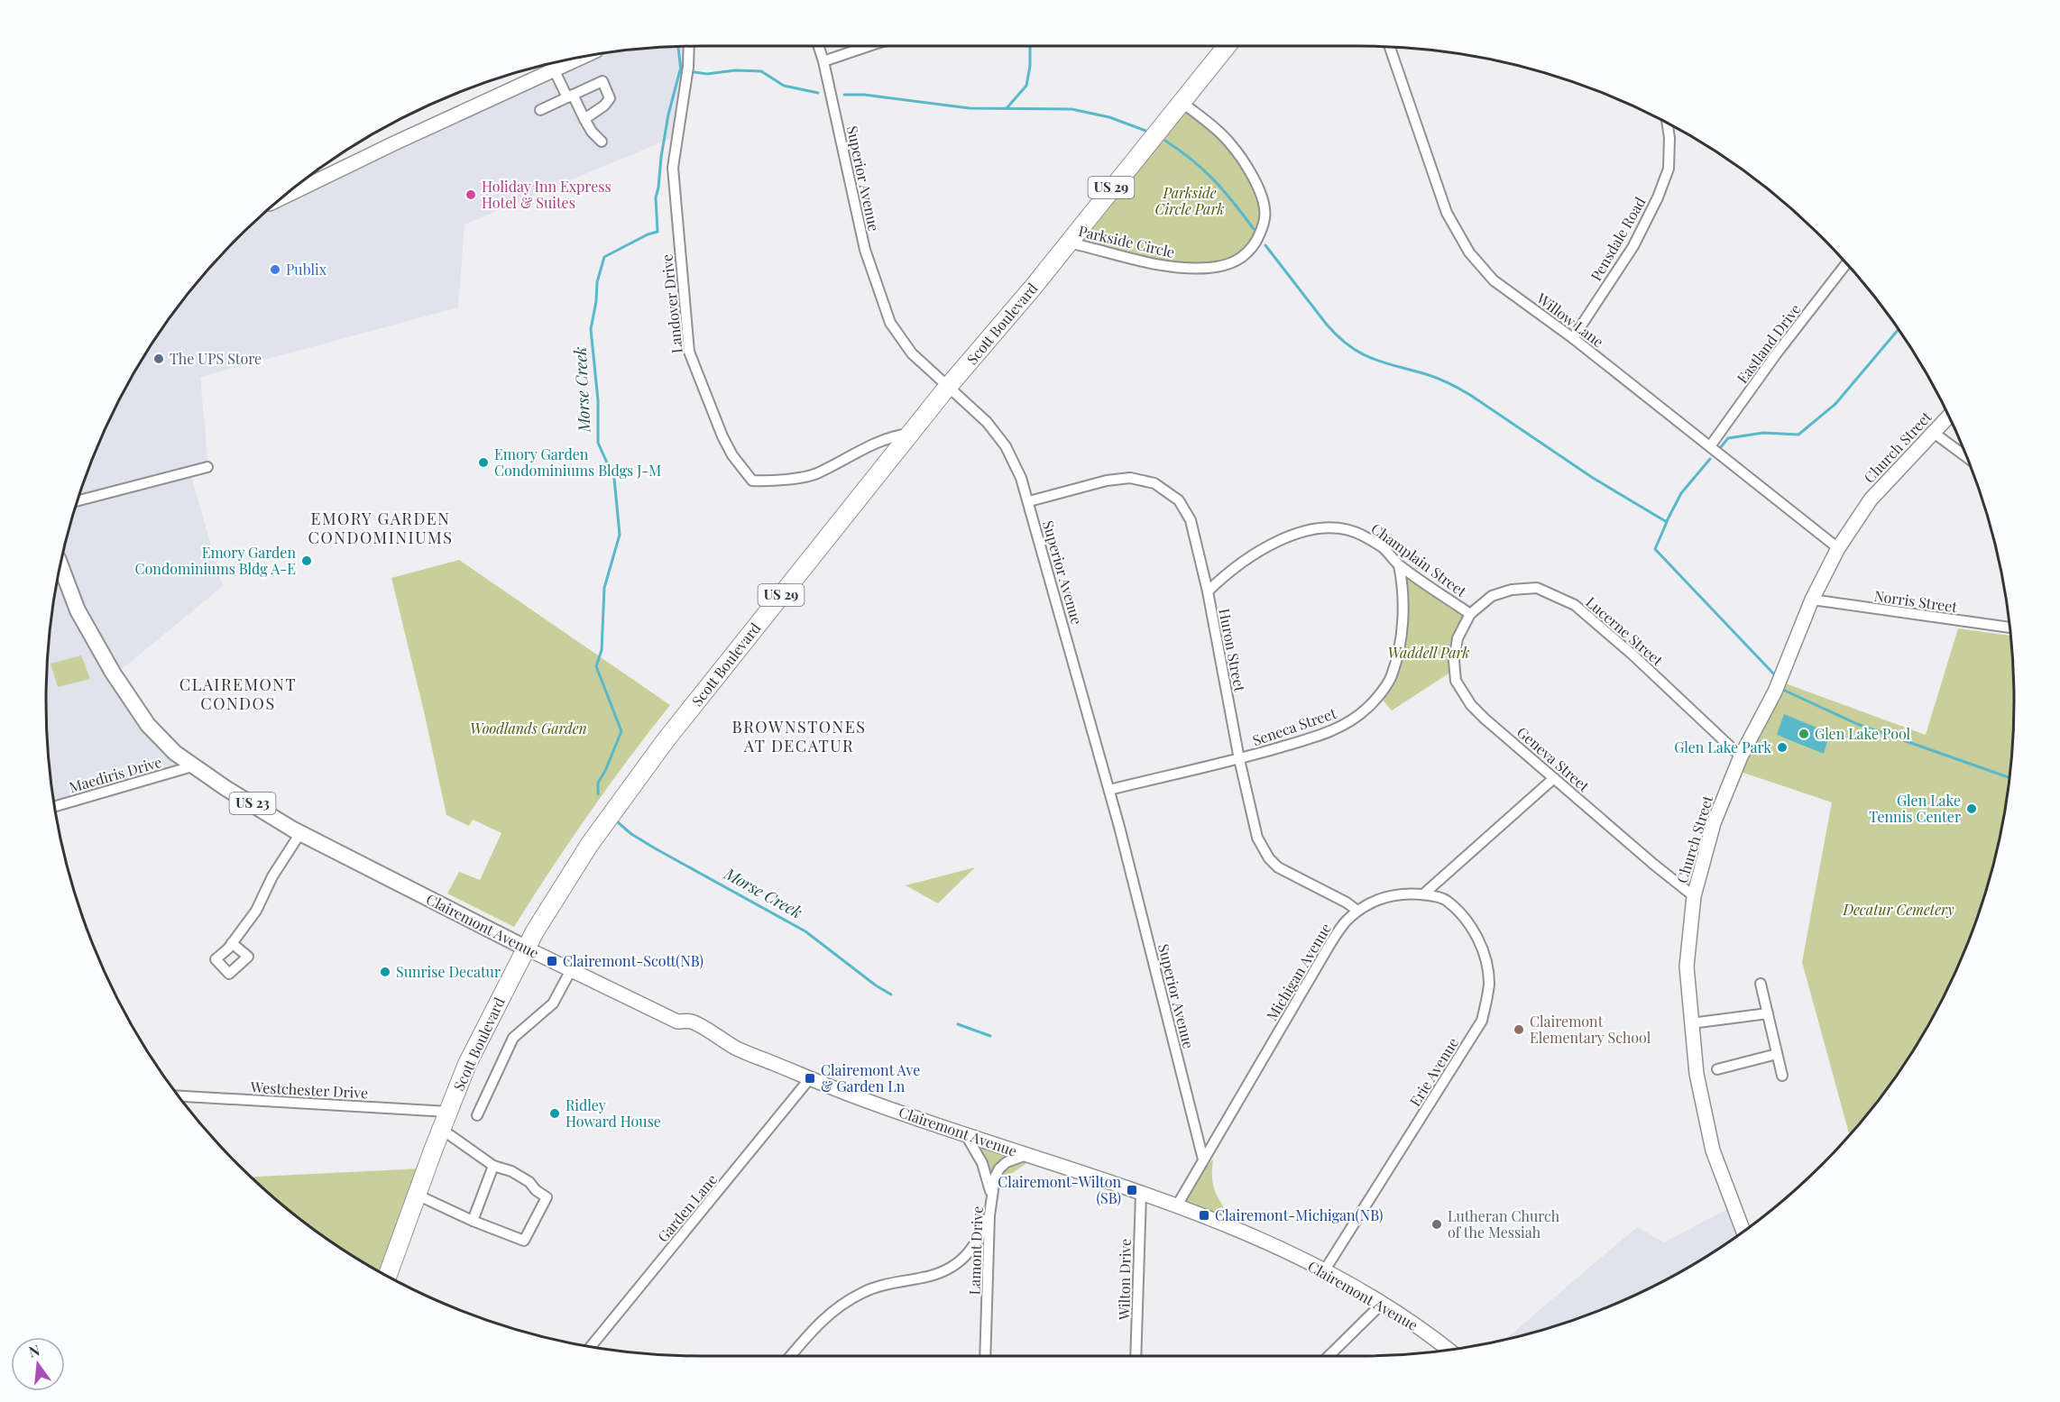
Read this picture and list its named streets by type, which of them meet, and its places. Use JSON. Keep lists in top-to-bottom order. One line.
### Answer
{"streets":{"highway":["US 29","Scott Boulevard"],"main road":["Church Street","US 23","Clairemont Avenue"],"street":["Superior Avenue","Pensdale Road","Parkside Circle","Landover Drive","Willow Lane","Eastland Drive","Champlain Street","Norris Street","Lucerne Street","Huron Street","Seneca Street","Geneva Street","Maediris Drive","Michigan Avenue","Erie Avenue","Westchester Drive","Garden Lane","Lamont Drive","Wilton Drive"]},"crossings":[["Superior Avenue","Scott Boulevard"],["Superior Avenue","Huron Street"],["Superior Avenue","Seneca Street"],["Superior Avenue","Michigan Avenue"],["Pensdale Road","Willow Lane"],["Parkside Circle","Scott Boulevard"],["Landover Drive","Scott Boulevard"],["Willow Lane","Eastland Drive"],["Willow Lane","Church Street"],["Scott Boulevard","Clairemont Avenue"],["Scott Boulevard","Westchester Drive"],["Church Street","Norris Street"],["Church Street","Lucerne Street"],["Church Street","Geneva Street"],["Champlain Street","Lucerne Street"],["Champlain Street","Huron Street"],["Champlain Street","Seneca Street"],["Champlain Street","Geneva Street"],["Lucerne Street","Geneva Street"],["Huron Street","Seneca Street"],["Huron Street","Michigan Avenue"],["Maediris Drive","Clairemont Avenue"],["Clairemont Avenue","Michigan Avenue"],["Clairemont Avenue","Erie Avenue"],["Clairemont Avenue","Garden Lane"],["Clairemont Avenue","Lamont Drive"],["Clairemont Avenue","Wilton Drive"],["Michigan Avenue","Erie Avenue"]],"districts":["EMORY GARDEN CONDOMINIUMS","CLAIREMONT CONDOS","BROWNSTONES AT DECATUR"],"water":["Morse Creek"],"parks":["Parkside Circle Park","Waddell Park","Woodlands Garden","Decatur Cemetery"],"places":{"other":["Holiday Inn Express Hotel & Suites","Publix","The UPS Store","Emory Garden Condominiums Bldgs J-M","Emory Garden Condominiums Bldg A-E","Glen Lake Pool","Glen Lake Park","Glen Lake Tennis Center","Sunrise Decatur","Clairemont Elementary School","Ridley Howard House","Lutheran Church of the Messiah"],"transit":["Clairemont-Scott(NB)","Clairemont Ave & Garden Ln","Clairemont-Wilton (SB)","Clairemont-Michigan(NB)"]},"north":"top"}
